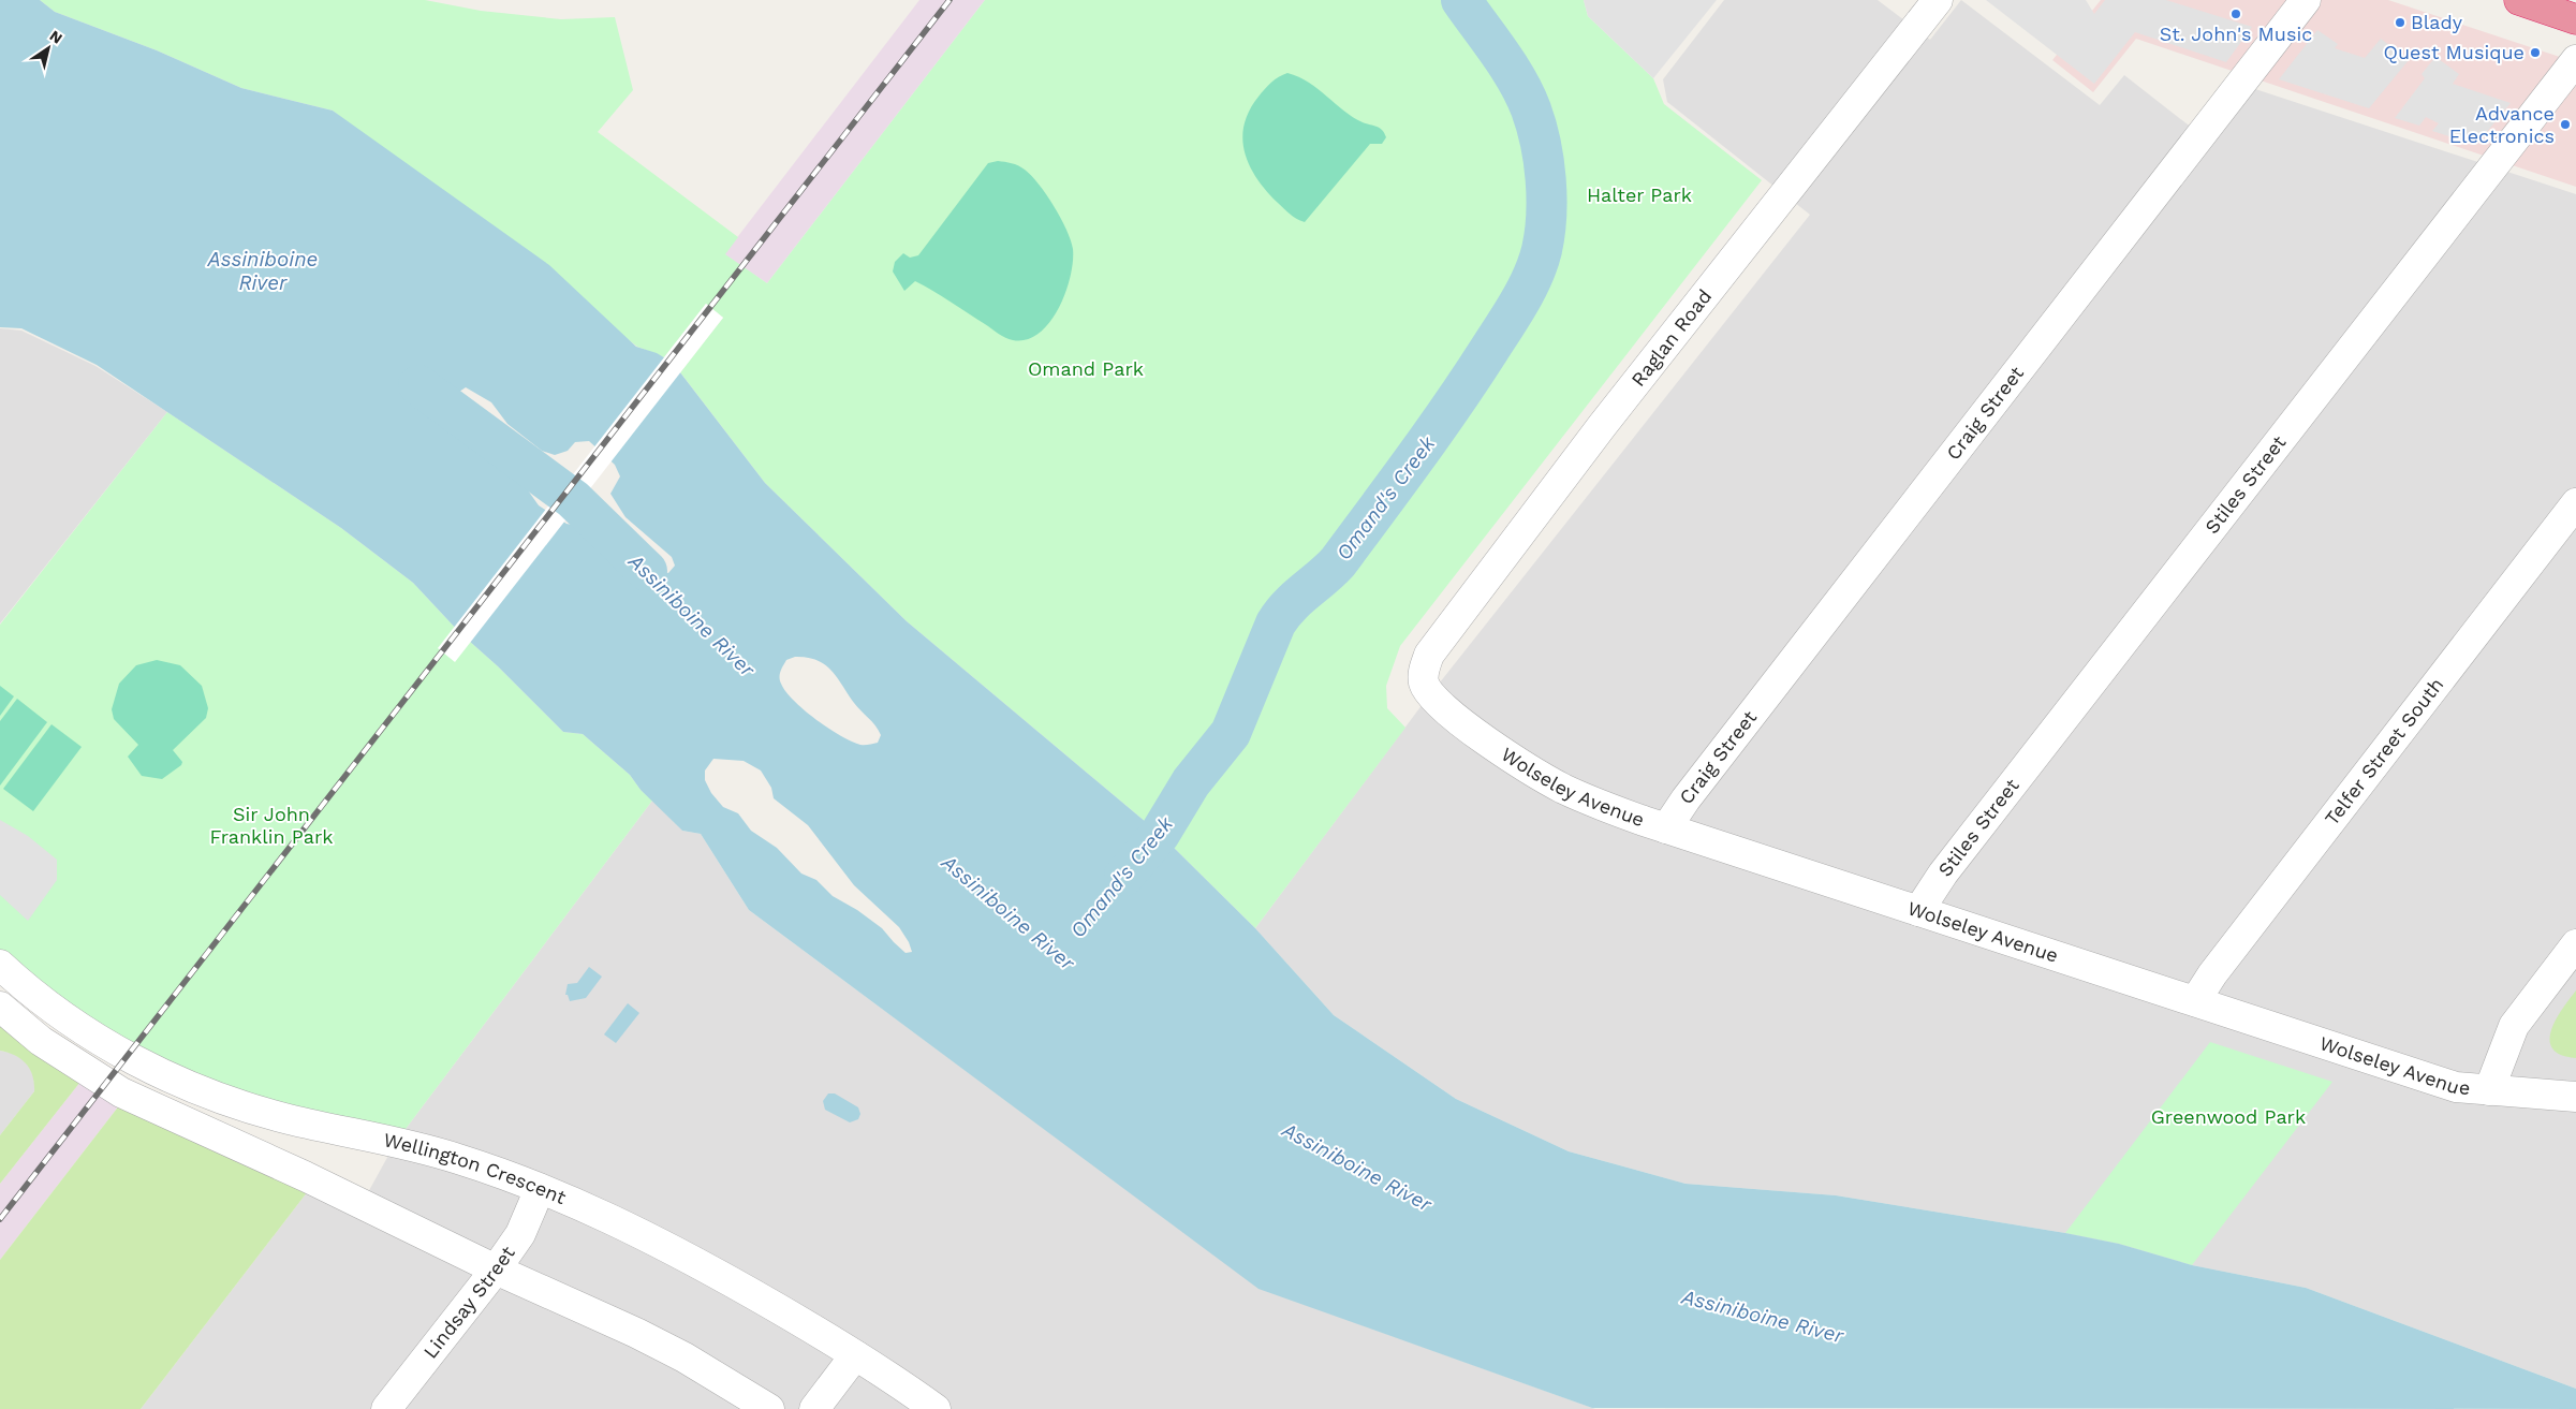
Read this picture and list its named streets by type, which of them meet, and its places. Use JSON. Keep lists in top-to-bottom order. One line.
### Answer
{"streets":{"street":["Raglan Road","Craig Street","Stiles Street","Telfer Street South","Wolseley Avenue","Wellington Crescent","Lindsay Street"]},"crossings":[["Raglan Road","Wolseley Avenue"],["Craig Street","Wolseley Avenue"],["Stiles Street","Wolseley Avenue"],["Telfer Street South","Wolseley Avenue"],["Wellington Crescent","Lindsay Street"]],"water":["Assiniboine River","Omand's Creek"],"parks":["Halter Park","Omand Park","Sir John Franklin Park","Greenwood Park"],"places":["St. John's Music","Blady","Quest Musique","Advance Electronics"],"north":"top right"}
